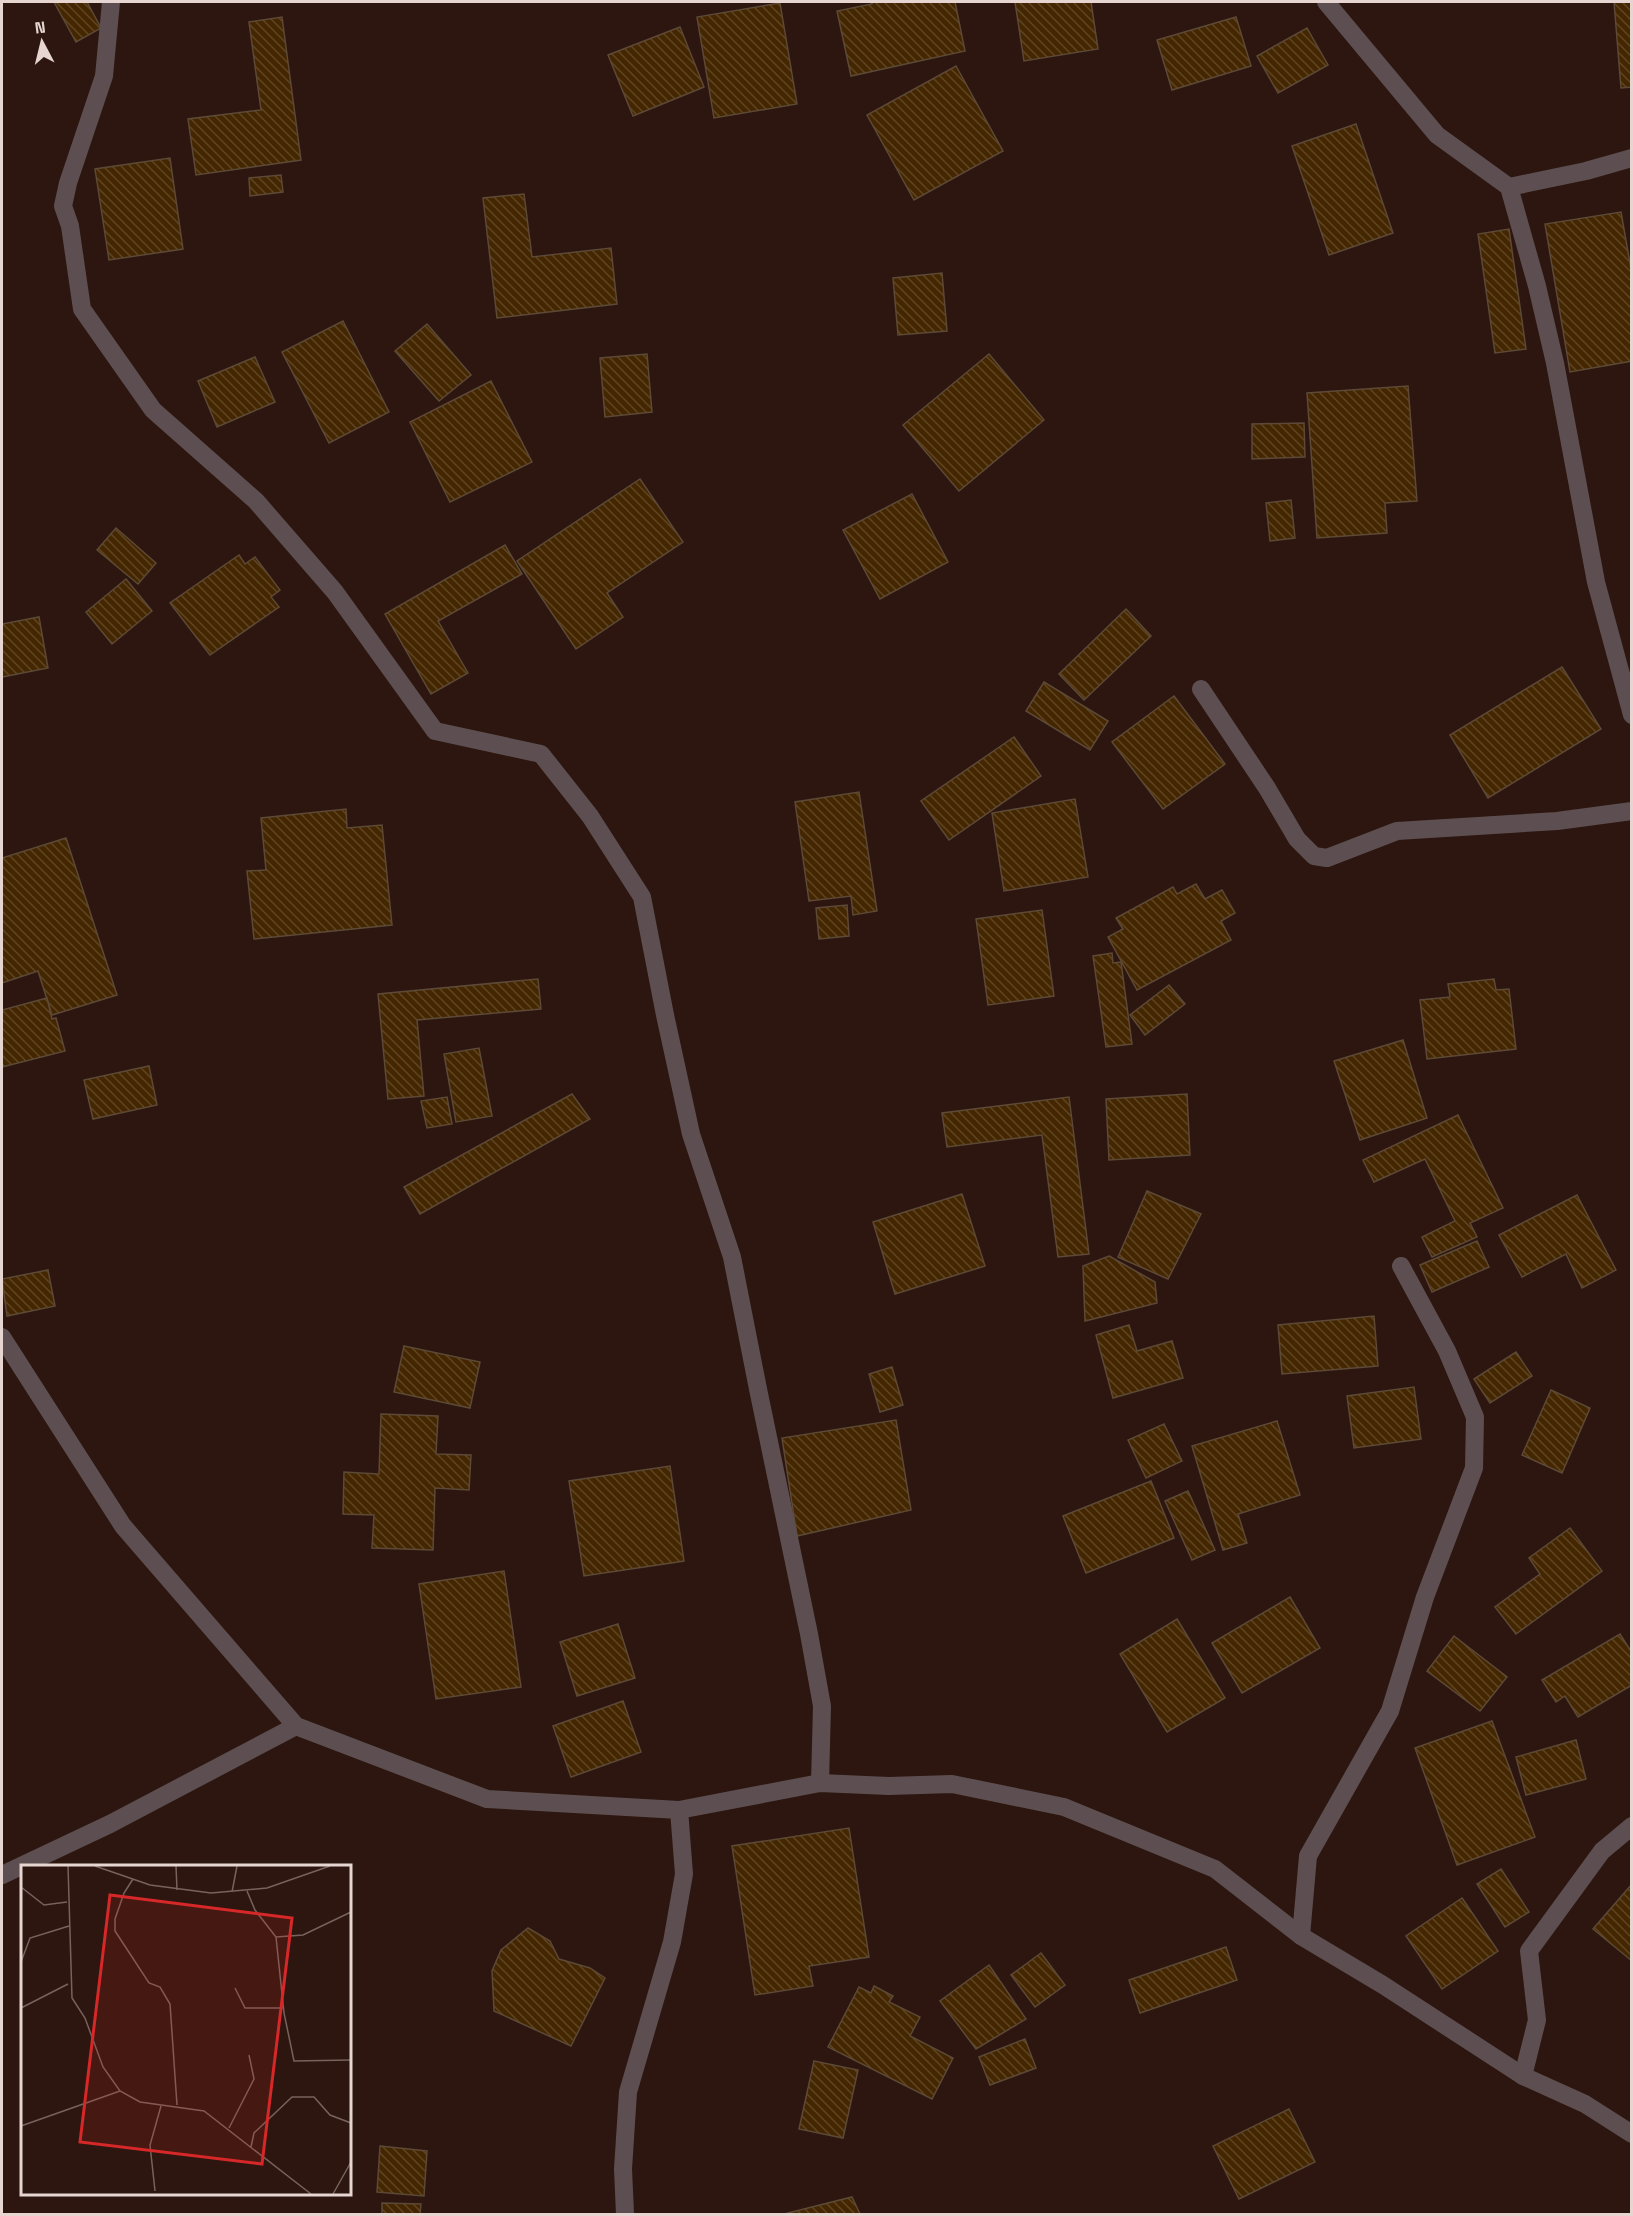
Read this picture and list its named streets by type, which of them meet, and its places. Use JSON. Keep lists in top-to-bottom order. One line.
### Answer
{"north":"top"}
